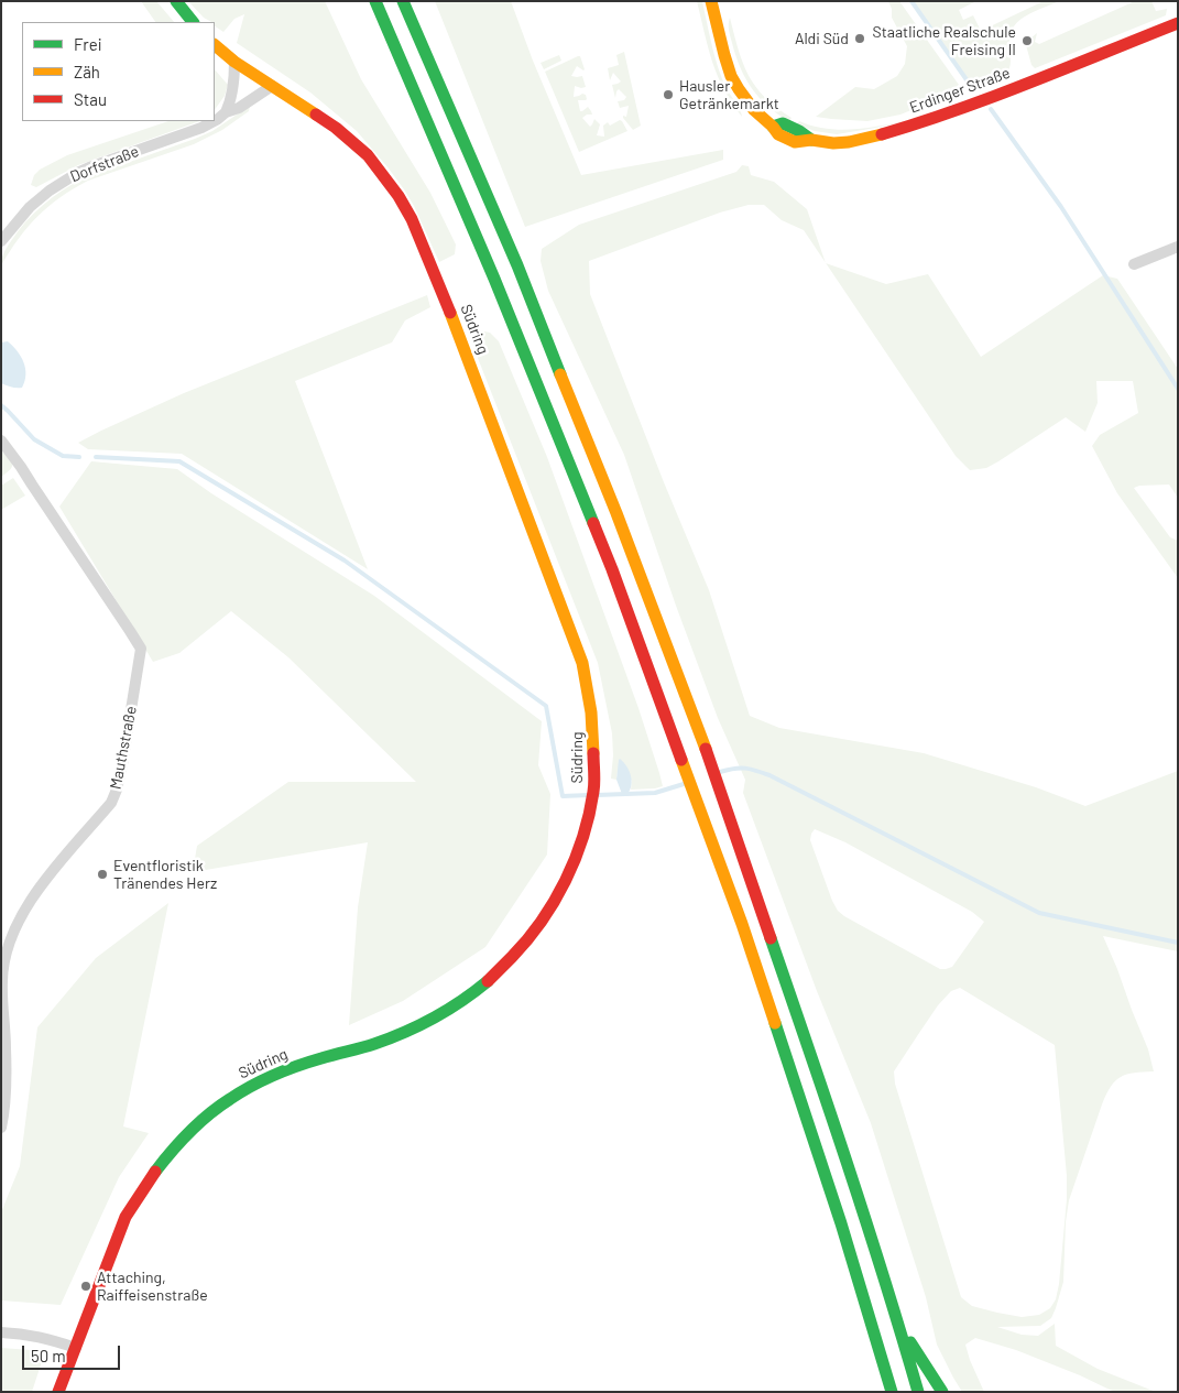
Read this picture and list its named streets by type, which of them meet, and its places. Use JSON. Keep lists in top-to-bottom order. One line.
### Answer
{"streets":{"main road":["Erdinger Straße","Südring"],"street":["Dorfstraße","Mauthstraße"]},"crossings":[["Dorfstraße","Südring"]],"places":["Aldi Süd","Staatliche Realschule Freising II","Hausler Getränkemarkt","Eventfloristik Tränendes Herz","Attaching, Raiffeisenstraße"],"legend":["Frei","Zäh","Stau"],"scale_bar":"50 m"}
